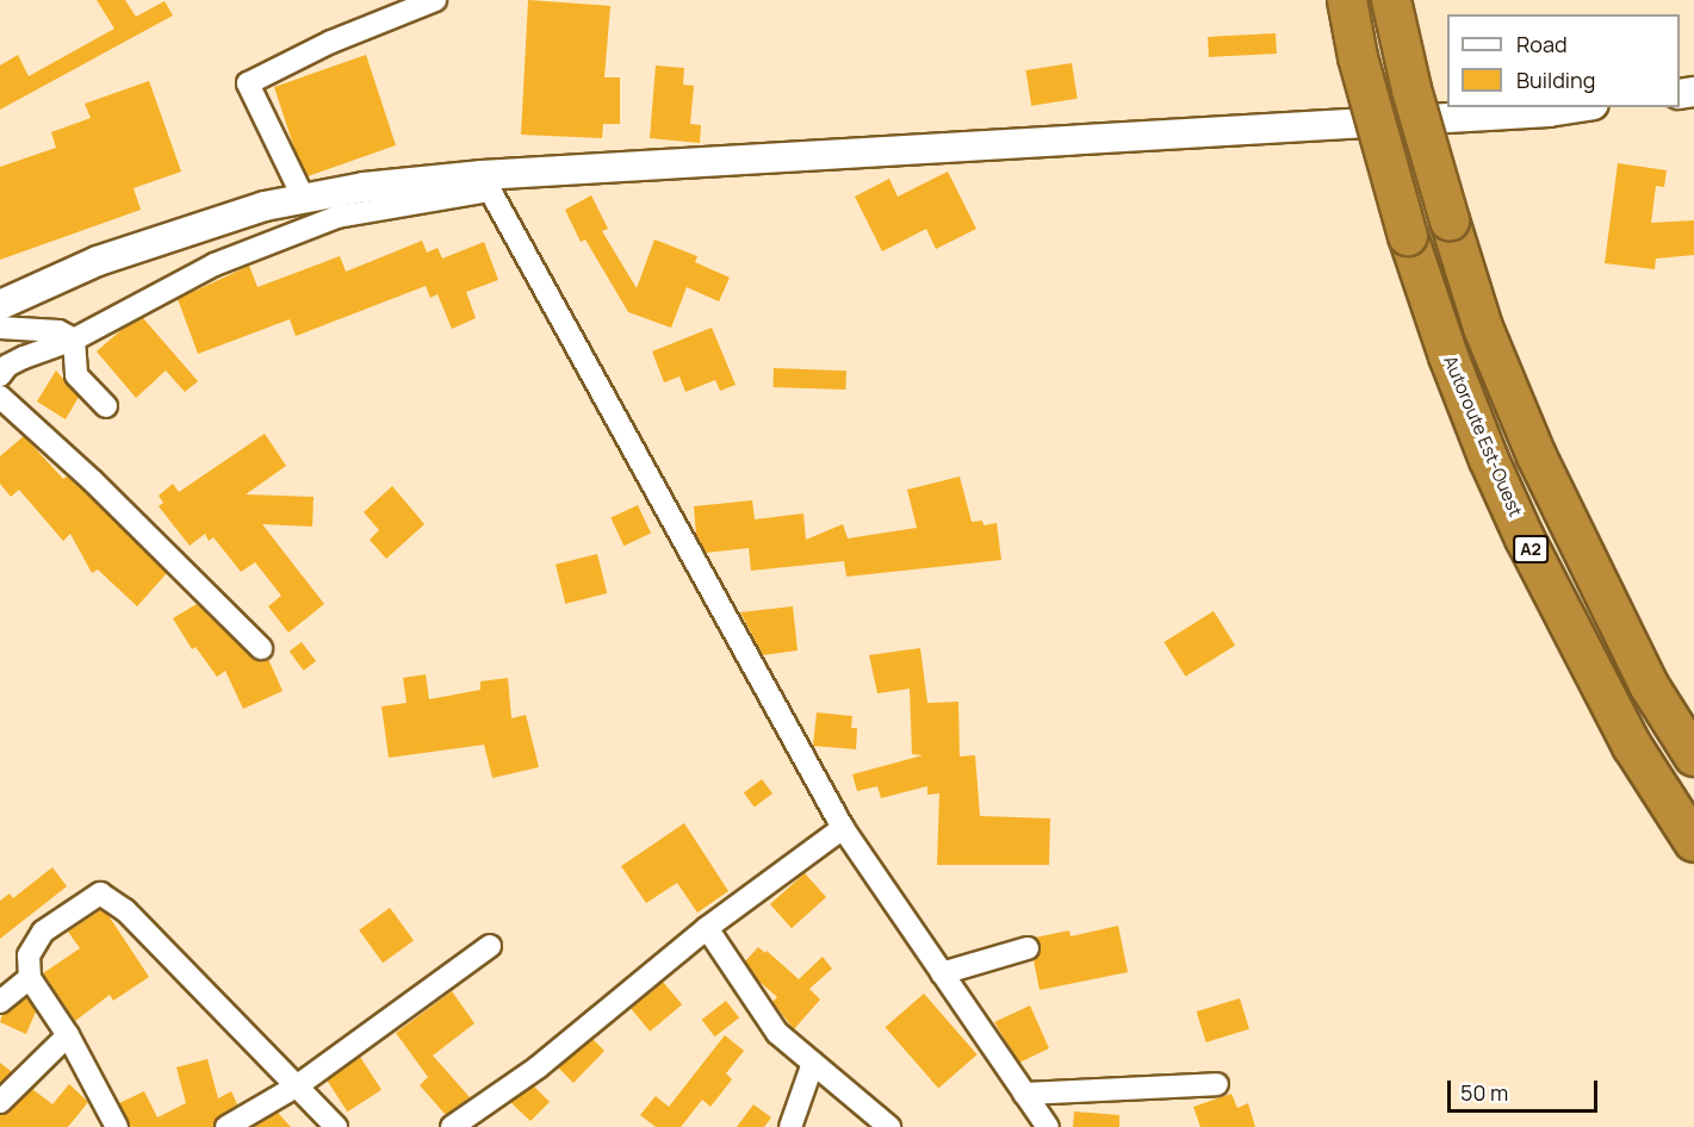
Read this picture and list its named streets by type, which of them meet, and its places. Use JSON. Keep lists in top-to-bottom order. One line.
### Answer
{"streets":{"highway":["Autoroute Est-Ouest","A2"]},"legend":["Road","Building"],"scale_bar":"50 m"}
